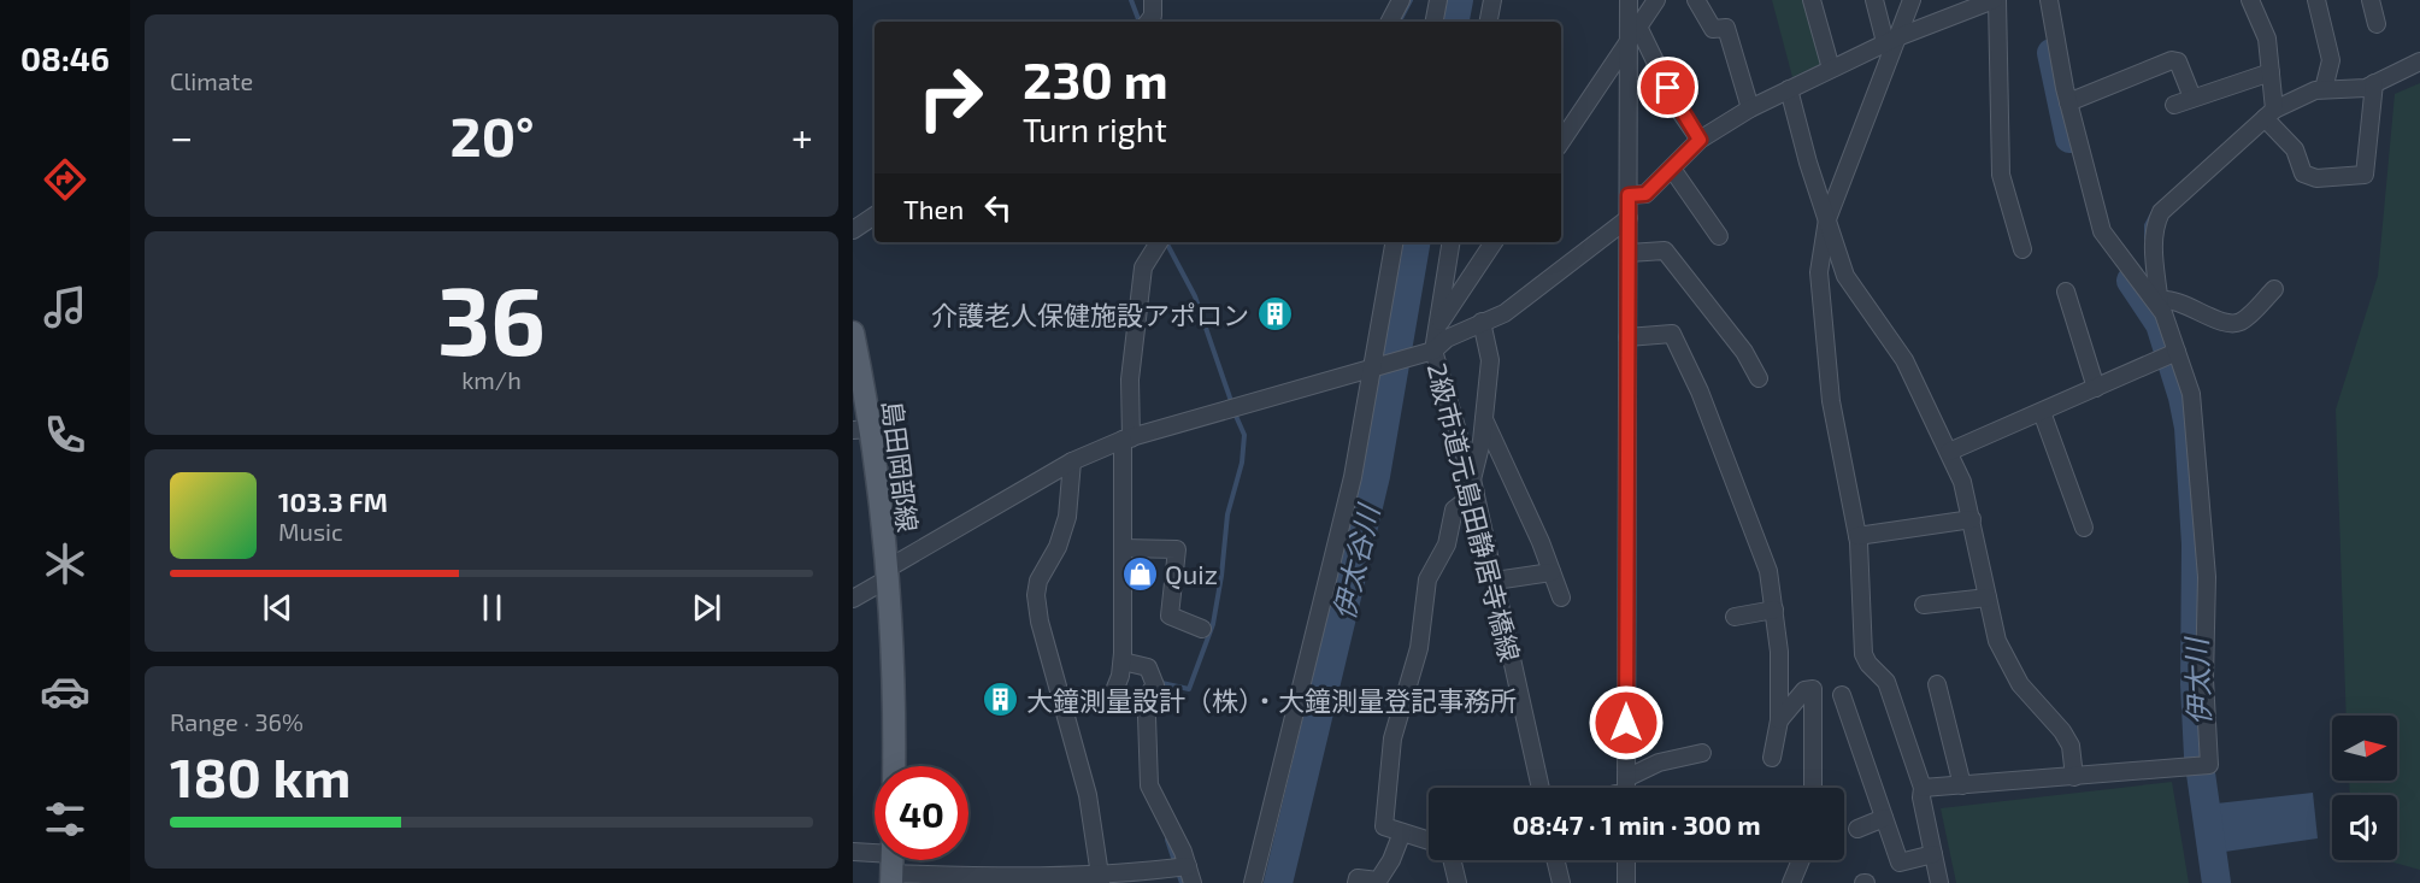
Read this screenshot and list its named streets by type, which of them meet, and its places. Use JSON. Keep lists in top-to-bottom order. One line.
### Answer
{"streets":{"main road":["島田岡部線"],"street":["2級市道元島田静居寺橋線"]},"water":["伊太谷川","伊太川"],"places":{"building":["介護老人保健施設アポロン","大鐘測量設計（株）・大鐘測量登記事務所"],"shop":["Quiz"]},"north":"right","page":{"tabs":"08:46","tile":["Climate",["36","km/h"],["Range · 36%","180 km"]],"turn":["230 m","Turn right"],"heat":["−","20°","+"],"then":"Then","song":["103.3 FM","Music"],"limit":"40","trip":"08:47 · 1 min · 300 m"}}
